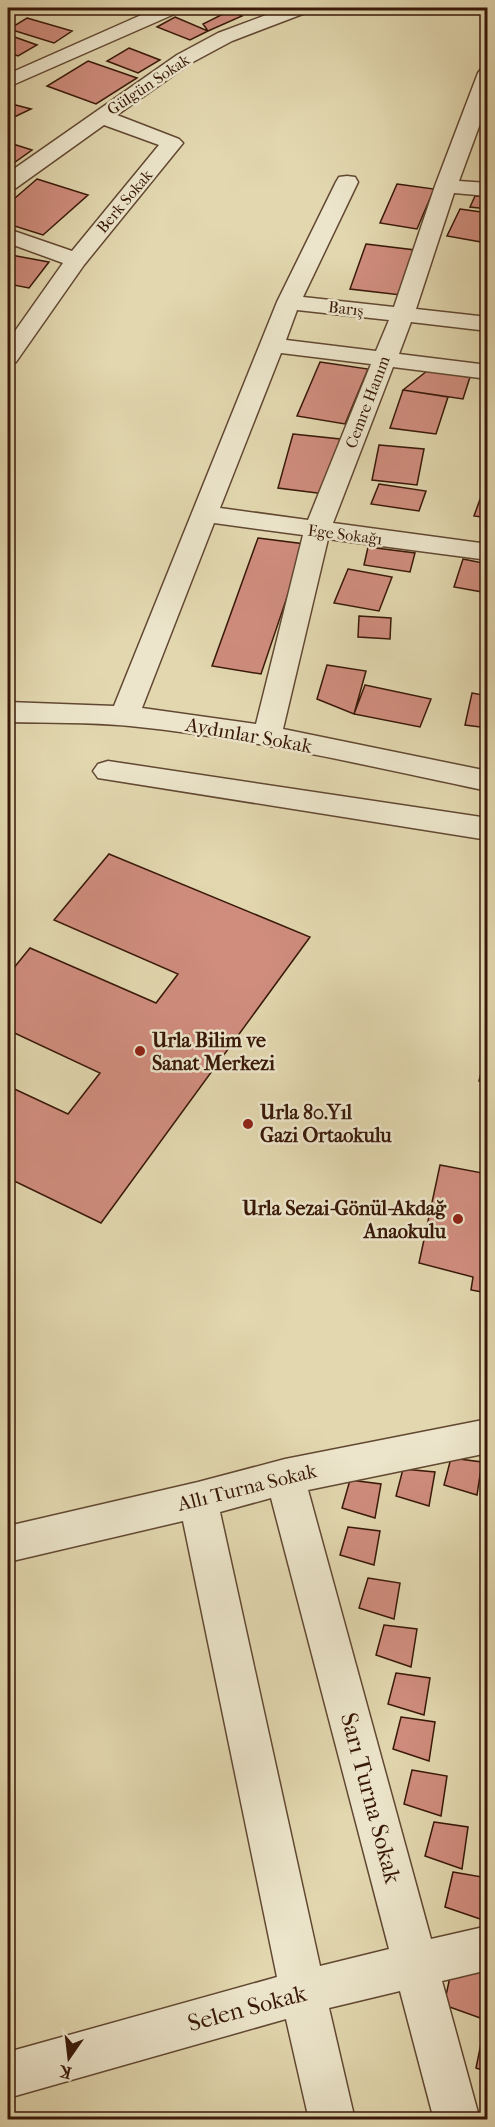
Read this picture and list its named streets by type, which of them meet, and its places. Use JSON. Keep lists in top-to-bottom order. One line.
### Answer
{"streets":{"street":["Gülgün Sokak","Berk Sokak","Barış","Cemre Hanım","Ege Sokağı","Aydınlar Sokak","Allı Turna Sokak","Sarı Turna Sokak","Selen Sokak"]},"crossings":[["Gülgün Sokak","Berk Sokak"],["Barış","Cemre Hanım"],["Cemre Hanım","Ege Sokağı"],["Cemre Hanım","Aydınlar Sokak"],["Allı Turna Sokak","Sarı Turna Sokak"],["Sarı Turna Sokak","Selen Sokak"]],"places":["Urla Bilim ve Sanat Merkezi","Urla 80.Yıl Gazi Ortaokulu","Urla Sezai-Gönül-Akdağ Anaokulu"],"north":"bottom"}
